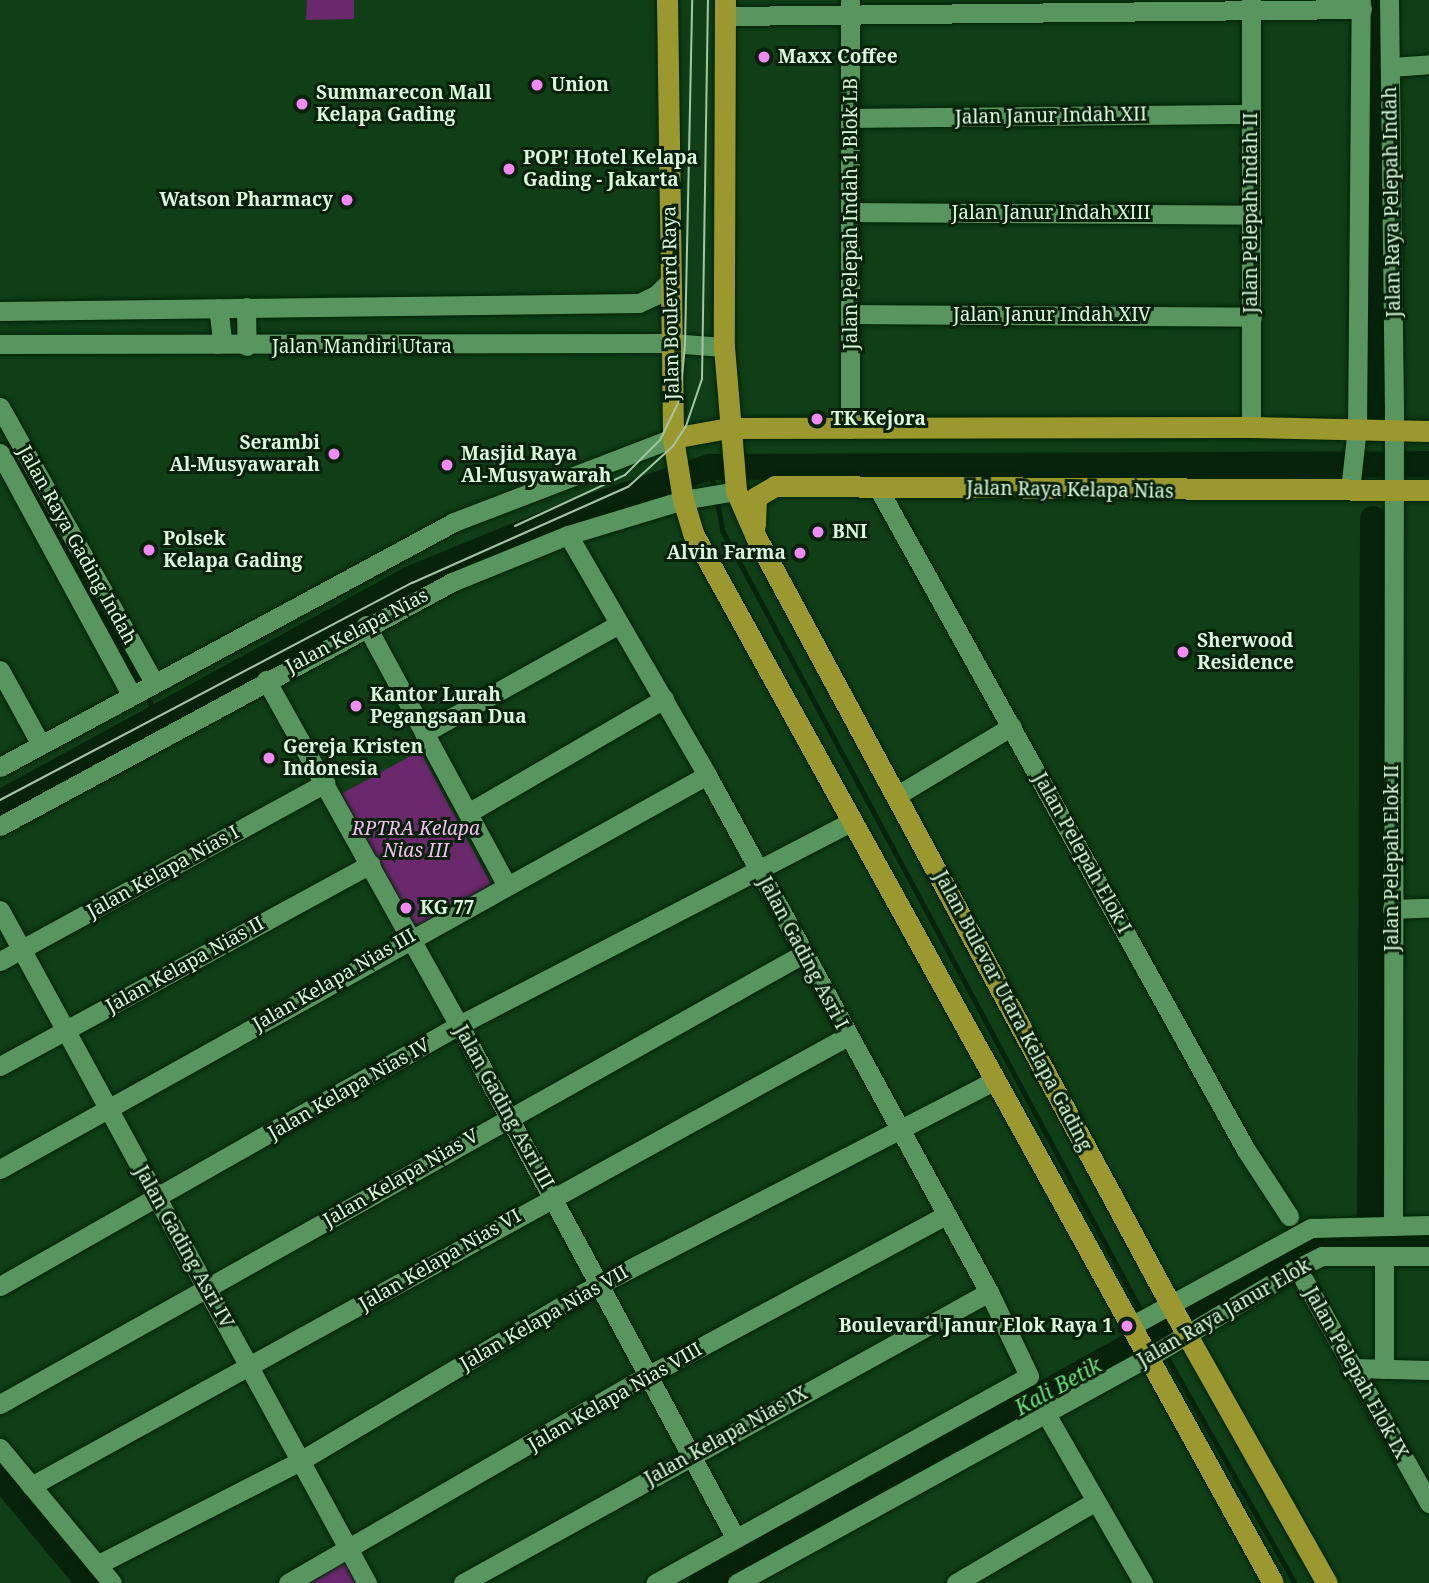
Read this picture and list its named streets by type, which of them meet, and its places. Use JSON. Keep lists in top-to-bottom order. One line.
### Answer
{"streets":{"main road":["Jalan Boulevard Raya","Jalan Raya Kelapa Nias","Jalan Bulevar Utara Kelapa Gading"],"street":["Jalan Janur Indah XII","Jalan Raya Pelepah Indah","Jalan Janur Indah XIII","Jalan Pelepah Indah II","Jalan Pelepah Indah 1 Blok LB","Jalan Janur Indah XIV","Jalan Mandiri Utara","Jalan Raya Gading Indah","Jalan Kelapa Nias","Jalan Pelepah Elok I","Jalan Pelepah Elok II","Jalan Kelapa Nias I","Jalan Gading Asri I","Jalan Kelapa Nias II","Jalan Kelapa Nias III","Jalan Kelapa Nias IV","Jalan Gading Asri III","Jalan Kelapa Nias V","Jalan Gading Asri IV","Jalan Kelapa Nias VI","Jalan Raya Janur Elok","Jalan Kelapa Nias VII","Jalan Pelepah Elok IX","Jalan Kelapa Nias VIII","Jalan Kelapa Nias IX"]},"crossings":[["Jalan Janur Indah XII","Jalan Pelepah Indah II"],["Jalan Janur Indah XII","Jalan Pelepah Indah 1 Blok LB"],["Jalan Raya Pelepah Indah","Jalan Raya Kelapa Nias"],["Jalan Raya Pelepah Indah","Jalan Pelepah Elok II"],["Jalan Janur Indah XIII","Jalan Pelepah Indah II"],["Jalan Janur Indah XIII","Jalan Pelepah Indah 1 Blok LB"],["Jalan Pelepah Indah II","Jalan Janur Indah XIV"],["Jalan Pelepah Indah 1 Blok LB","Jalan Janur Indah XIV"],["Jalan Boulevard Raya","Jalan Mandiri Utara"],["Jalan Raya Kelapa Nias","Jalan Pelepah Elok I"],["Jalan Raya Kelapa Nias","Jalan Pelepah Elok II"],["Jalan Raya Kelapa Nias","Jalan Bulevar Utara Kelapa Gading"],["Jalan Kelapa Nias","Jalan Gading Asri I"],["Jalan Kelapa Nias","Jalan Bulevar Utara Kelapa Gading"],["Jalan Kelapa Nias","Jalan Gading Asri III"],["Jalan Pelepah Elok II","Jalan Raya Janur Elok"],["Jalan Kelapa Nias I","Jalan Gading Asri III"],["Jalan Kelapa Nias I","Jalan Gading Asri IV"],["Jalan Gading Asri I","Jalan Kelapa Nias III"],["Jalan Gading Asri I","Jalan Kelapa Nias IV"],["Jalan Gading Asri I","Jalan Gading Asri III"],["Jalan Gading Asri I","Jalan Kelapa Nias V"],["Jalan Gading Asri I","Jalan Kelapa Nias VI"],["Jalan Gading Asri I","Jalan Kelapa Nias VII"],["Jalan Gading Asri I","Jalan Kelapa Nias VIII"],["Jalan Gading Asri I","Jalan Kelapa Nias IX"],["Jalan Kelapa Nias II","Jalan Gading Asri III"],["Jalan Kelapa Nias II","Jalan Gading Asri IV"],["Jalan Kelapa Nias III","Jalan Gading Asri III"],["Jalan Kelapa Nias III","Jalan Gading Asri IV"],["Jalan Bulevar Utara Kelapa Gading","Jalan Raya Janur Elok"],["Jalan Kelapa Nias IV","Jalan Gading Asri III"],["Jalan Kelapa Nias IV","Jalan Gading Asri IV"],["Jalan Gading Asri III","Jalan Kelapa Nias V"],["Jalan Gading Asri III","Jalan Kelapa Nias VI"],["Jalan Gading Asri III","Jalan Kelapa Nias VII"],["Jalan Gading Asri III","Jalan Kelapa Nias VIII"],["Jalan Gading Asri III","Jalan Kelapa Nias IX"],["Jalan Kelapa Nias V","Jalan Gading Asri IV"],["Jalan Gading Asri IV","Jalan Kelapa Nias VI"],["Jalan Gading Asri IV","Jalan Kelapa Nias VII"],["Jalan Gading Asri IV","Jalan Kelapa Nias VIII"]],"water":["Kali Betik"],"parks":["RPTRA Kelapa Nias III"],"places":["Maxx Coffee","Union","Summarecon Mall Kelapa Gading","POP! Hotel Kelapa Gading - Jakarta","Watson Pharmacy","TK Kejora","Serambi Al-Musyawarah","Masjid Raya Al-Musyawarah","BNI","Polsek Kelapa Gading","Alvin Farma","Sherwood Residence","Kantor Lurah Pegangsaan Dua","Gereja Kristen Indonesia","KG 77","Boulevard Janur Elok Raya 1"]}
